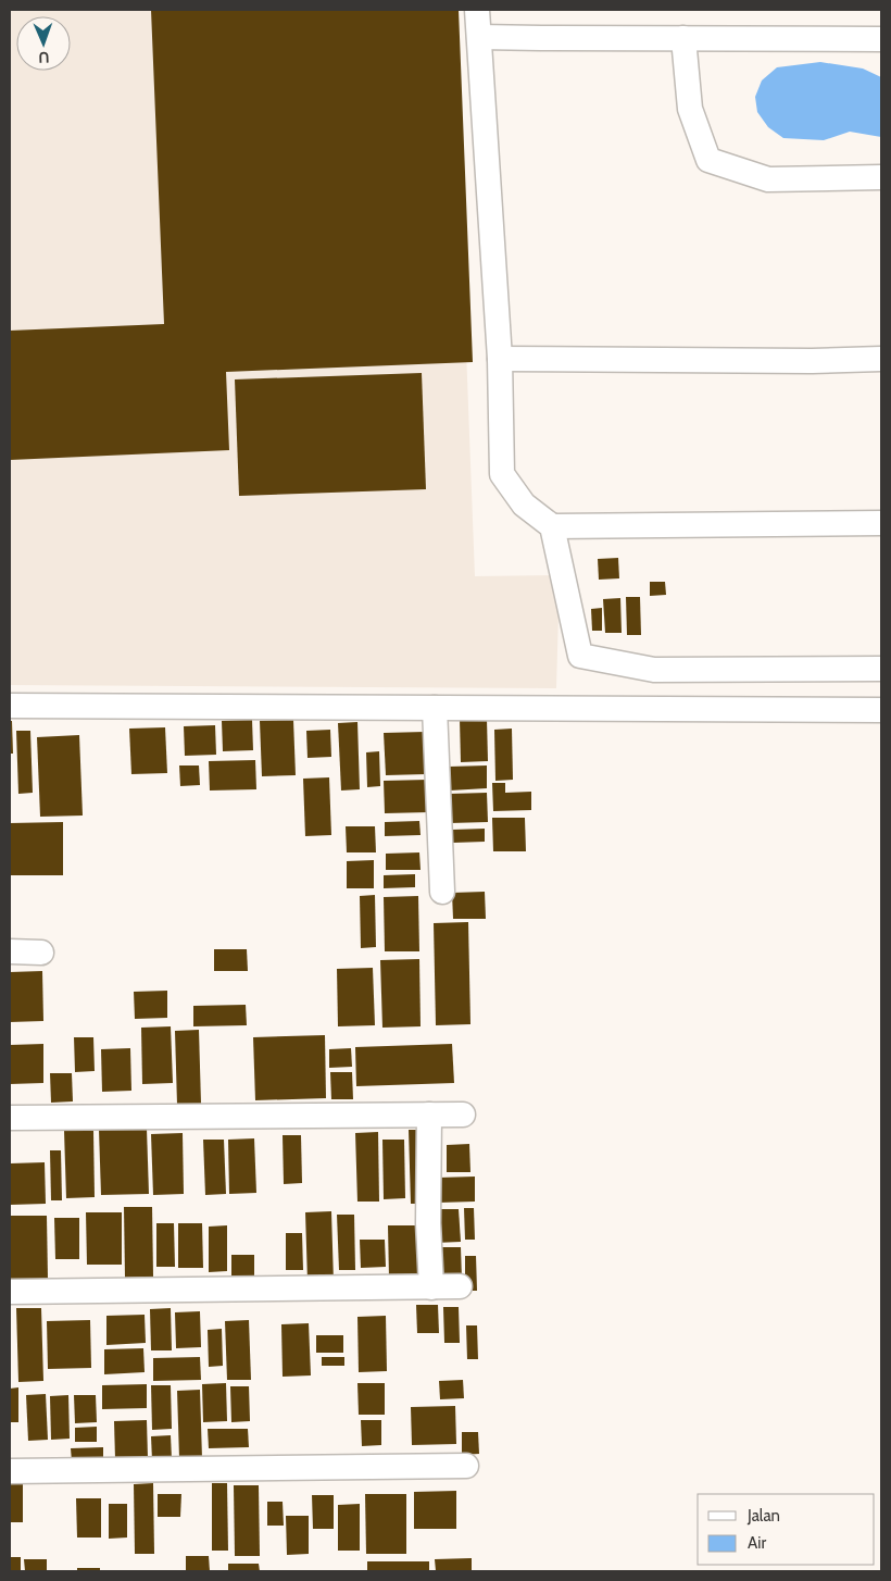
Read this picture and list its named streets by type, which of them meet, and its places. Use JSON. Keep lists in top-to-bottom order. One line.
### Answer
{"legend":["Jalan","Air"],"north":"bottom"}
